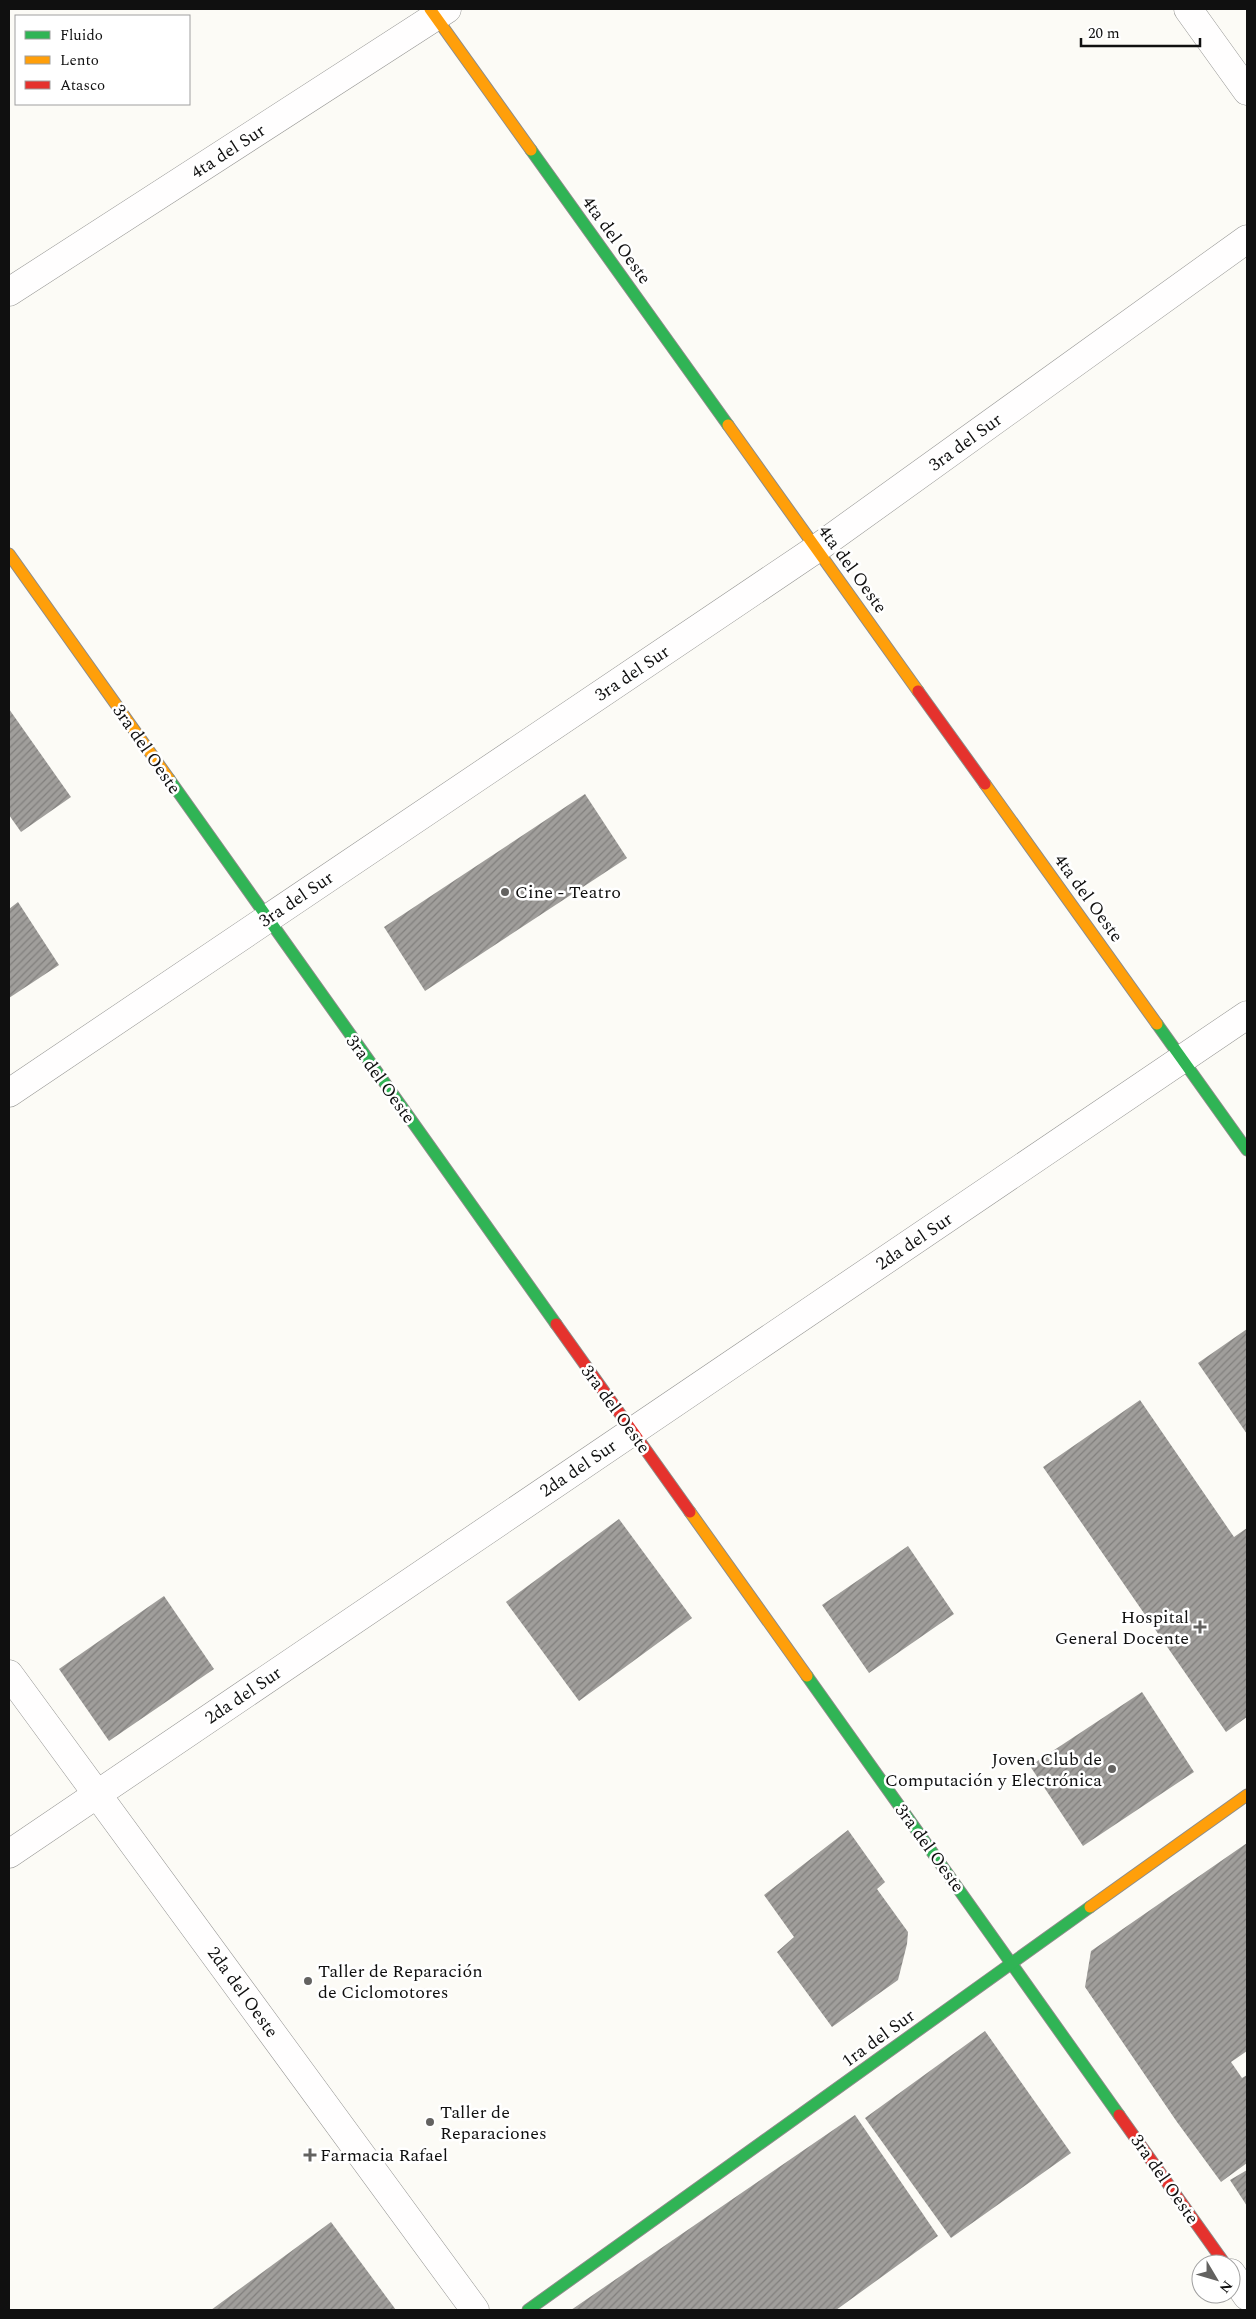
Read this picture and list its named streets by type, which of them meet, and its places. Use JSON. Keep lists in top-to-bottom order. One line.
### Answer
{"streets":{"street":["4ta del Sur","4ta del Oeste","3ra del Sur","3ra del Oeste","2da del Sur","2da del Oeste","1ra del Sur"]},"crossings":[["4ta del Sur","4ta del Oeste"],["4ta del Oeste","3ra del Sur"],["4ta del Oeste","2da del Sur"],["3ra del Sur","3ra del Oeste"],["3ra del Oeste","2da del Sur"],["3ra del Oeste","1ra del Sur"],["2da del Sur","2da del Oeste"]],"places":{"other":["Cine - Teatro","Joven Club de Computación y Electrónica","Taller de Reparación de Ciclomotores","Taller de Reparaciones"],"health":["Hospital General Docente","Farmacia Rafael"]},"legend":["Fluido","Lento","Atasco"],"scale_bar":"20 m","north":"bottom right"}
